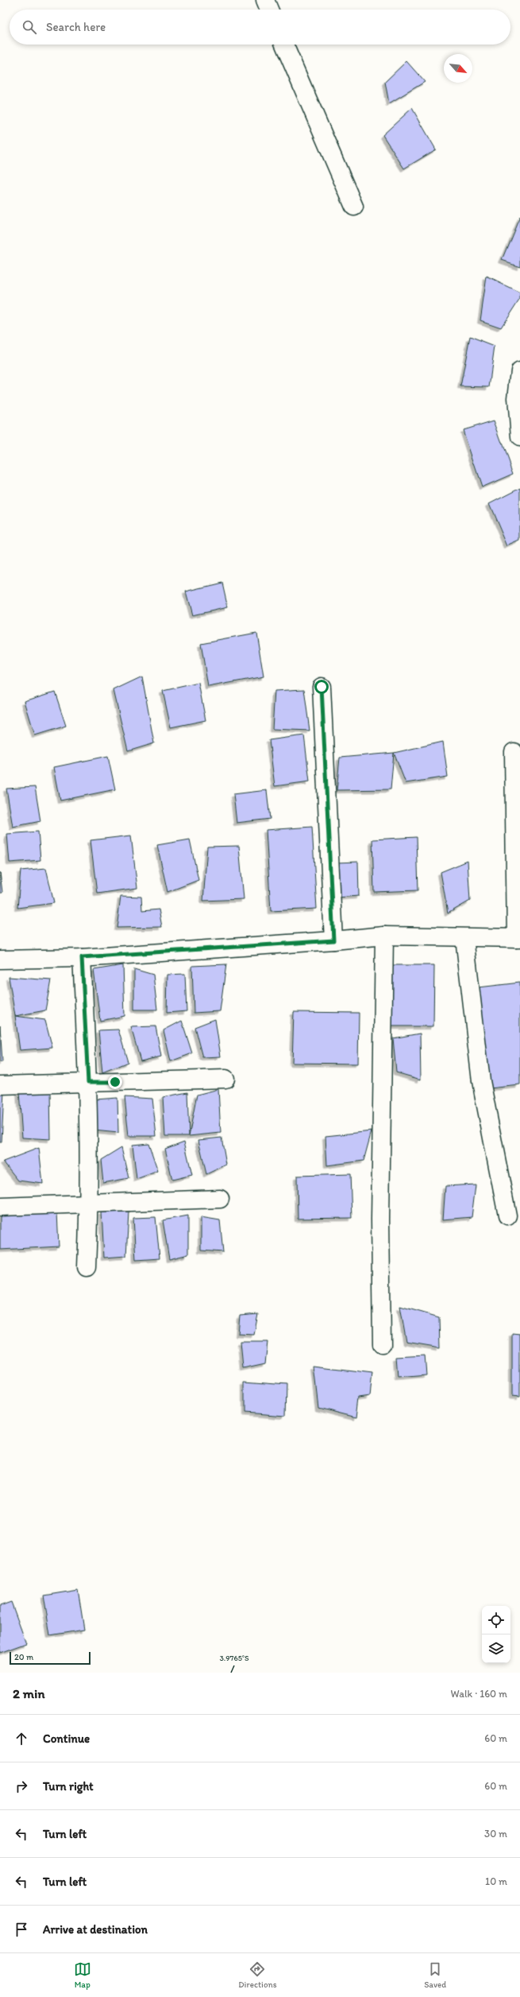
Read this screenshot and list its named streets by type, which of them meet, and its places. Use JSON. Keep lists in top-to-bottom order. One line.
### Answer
{"scale_bar":"20 m","north":"bottom right","page":{"search":"Search here","scale":"20 m","heading":["2 min","Walk · 160 m"],"list":[["Continue","60 m"],["Turn right","60 m"],["Turn left","30 m"],["Turn left","10 m"],"Arrive at destination"],"nav":["Map","Directions","Saved"]},"coordinates":["3.9765°S"]}
